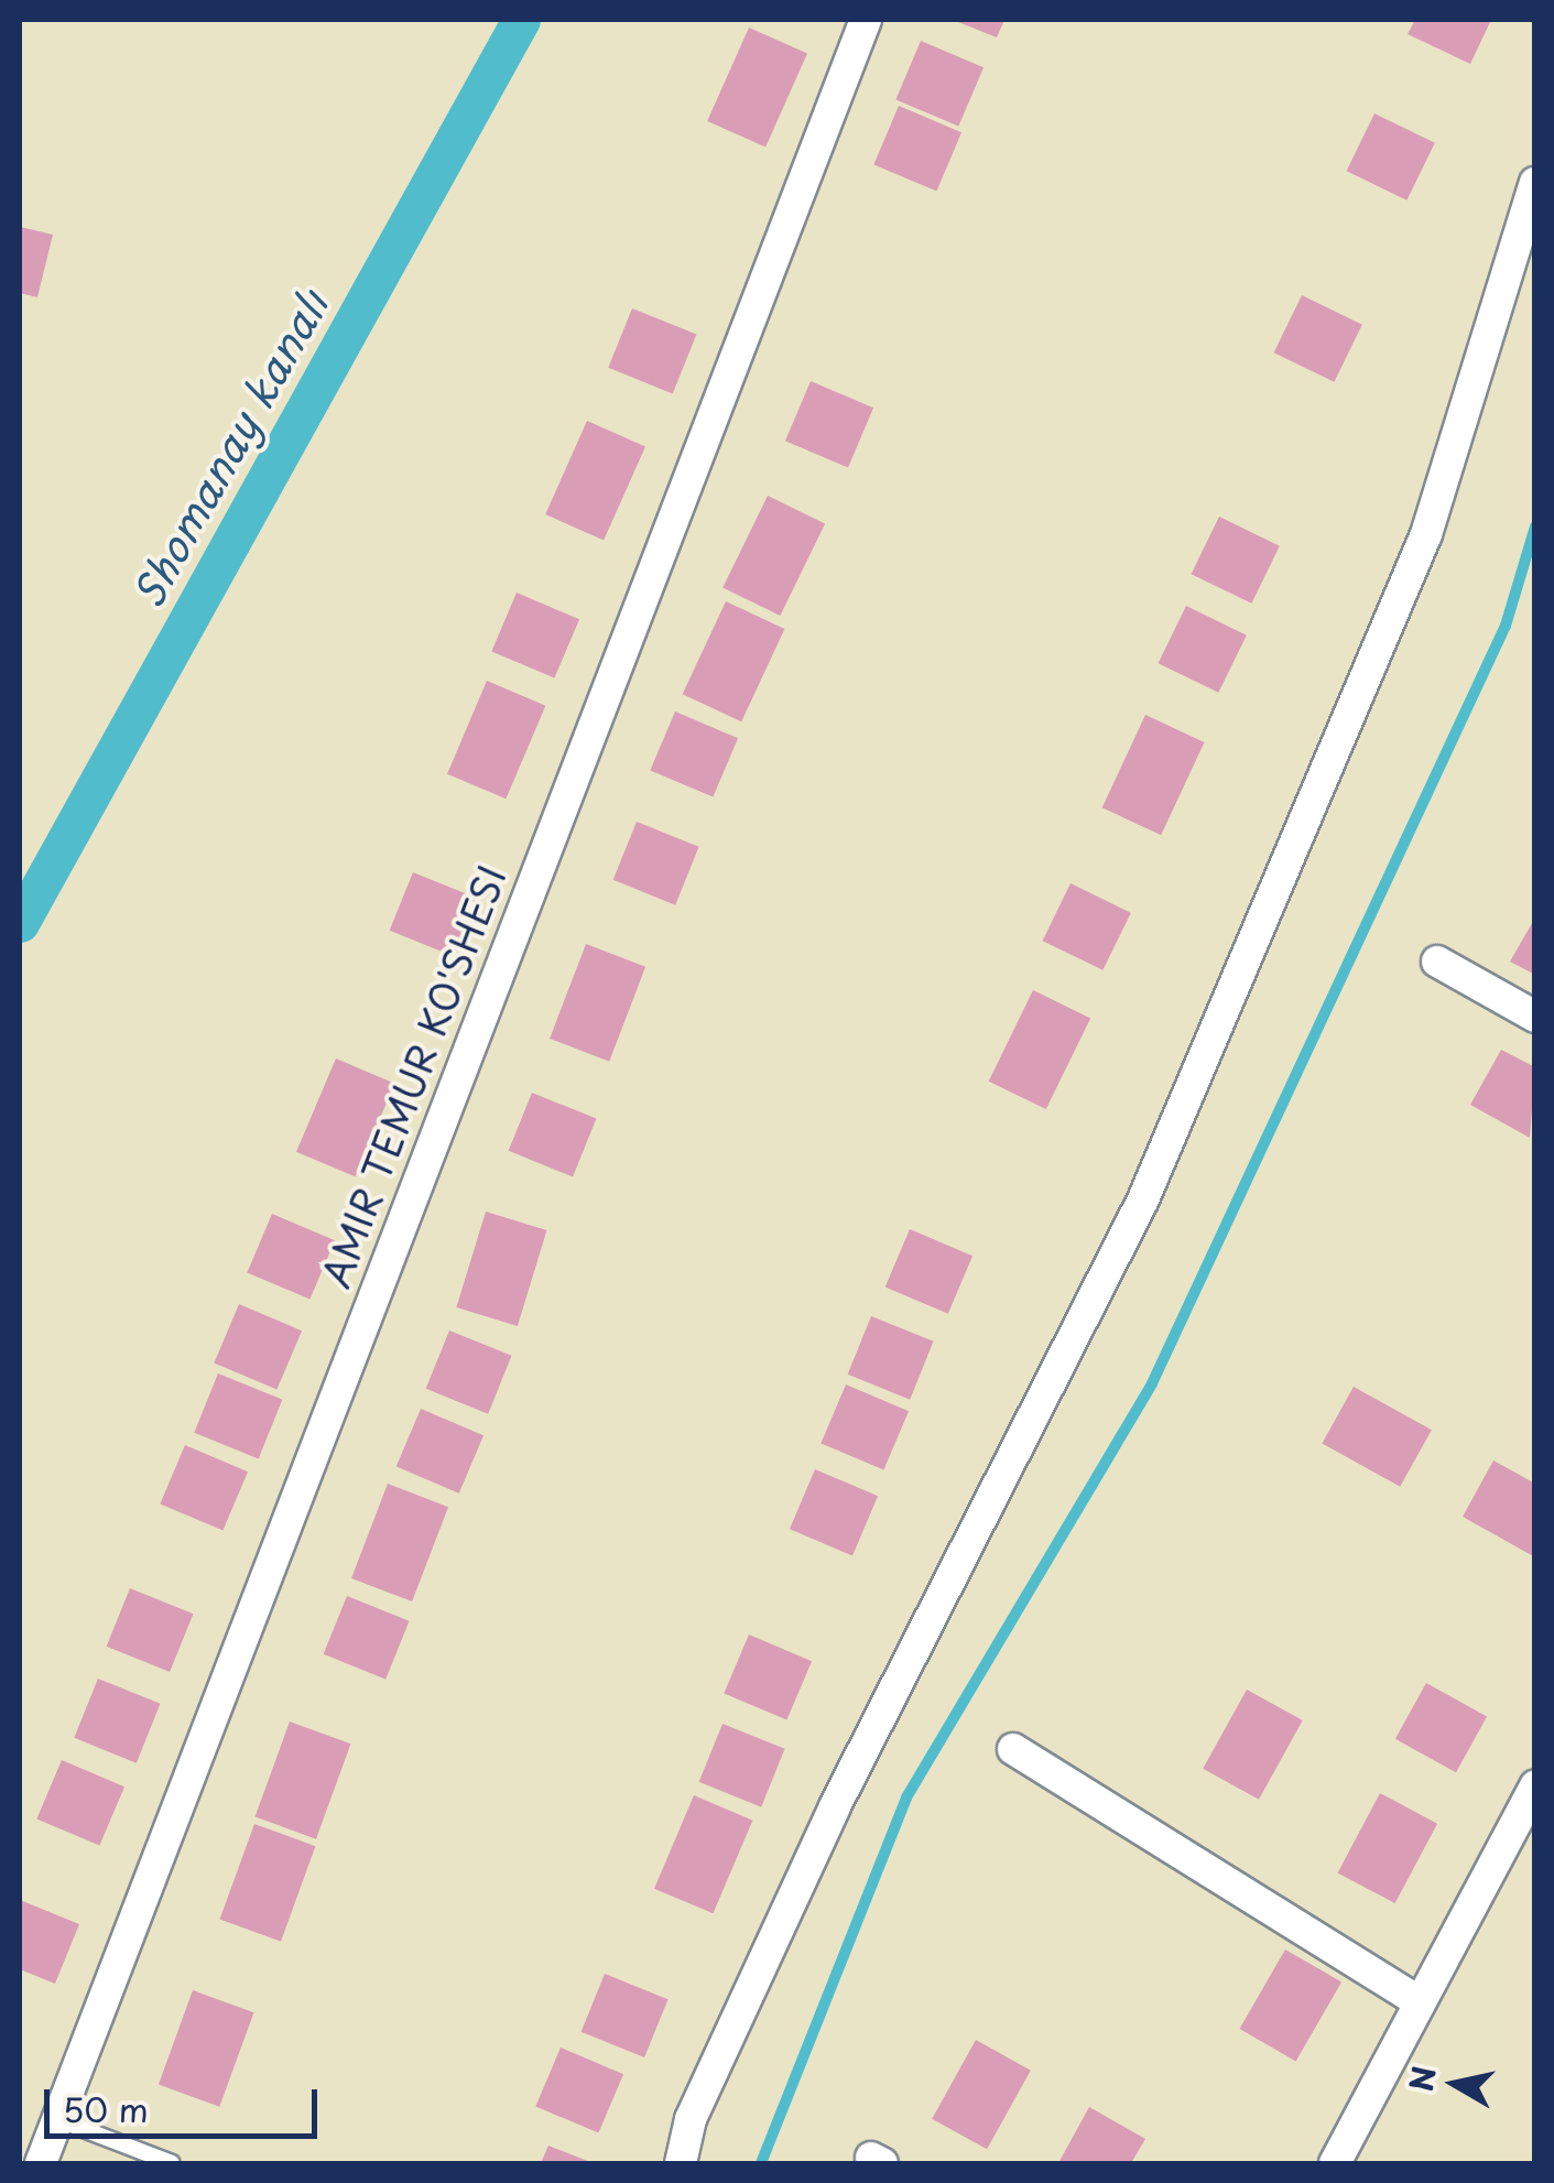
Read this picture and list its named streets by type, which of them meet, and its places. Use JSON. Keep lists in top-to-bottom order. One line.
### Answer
{"streets":{"street":["AMIR TEMUR KO'SHESI"]},"water":["Shomanay kanalı"],"scale_bar":"50 m","north":"left"}
